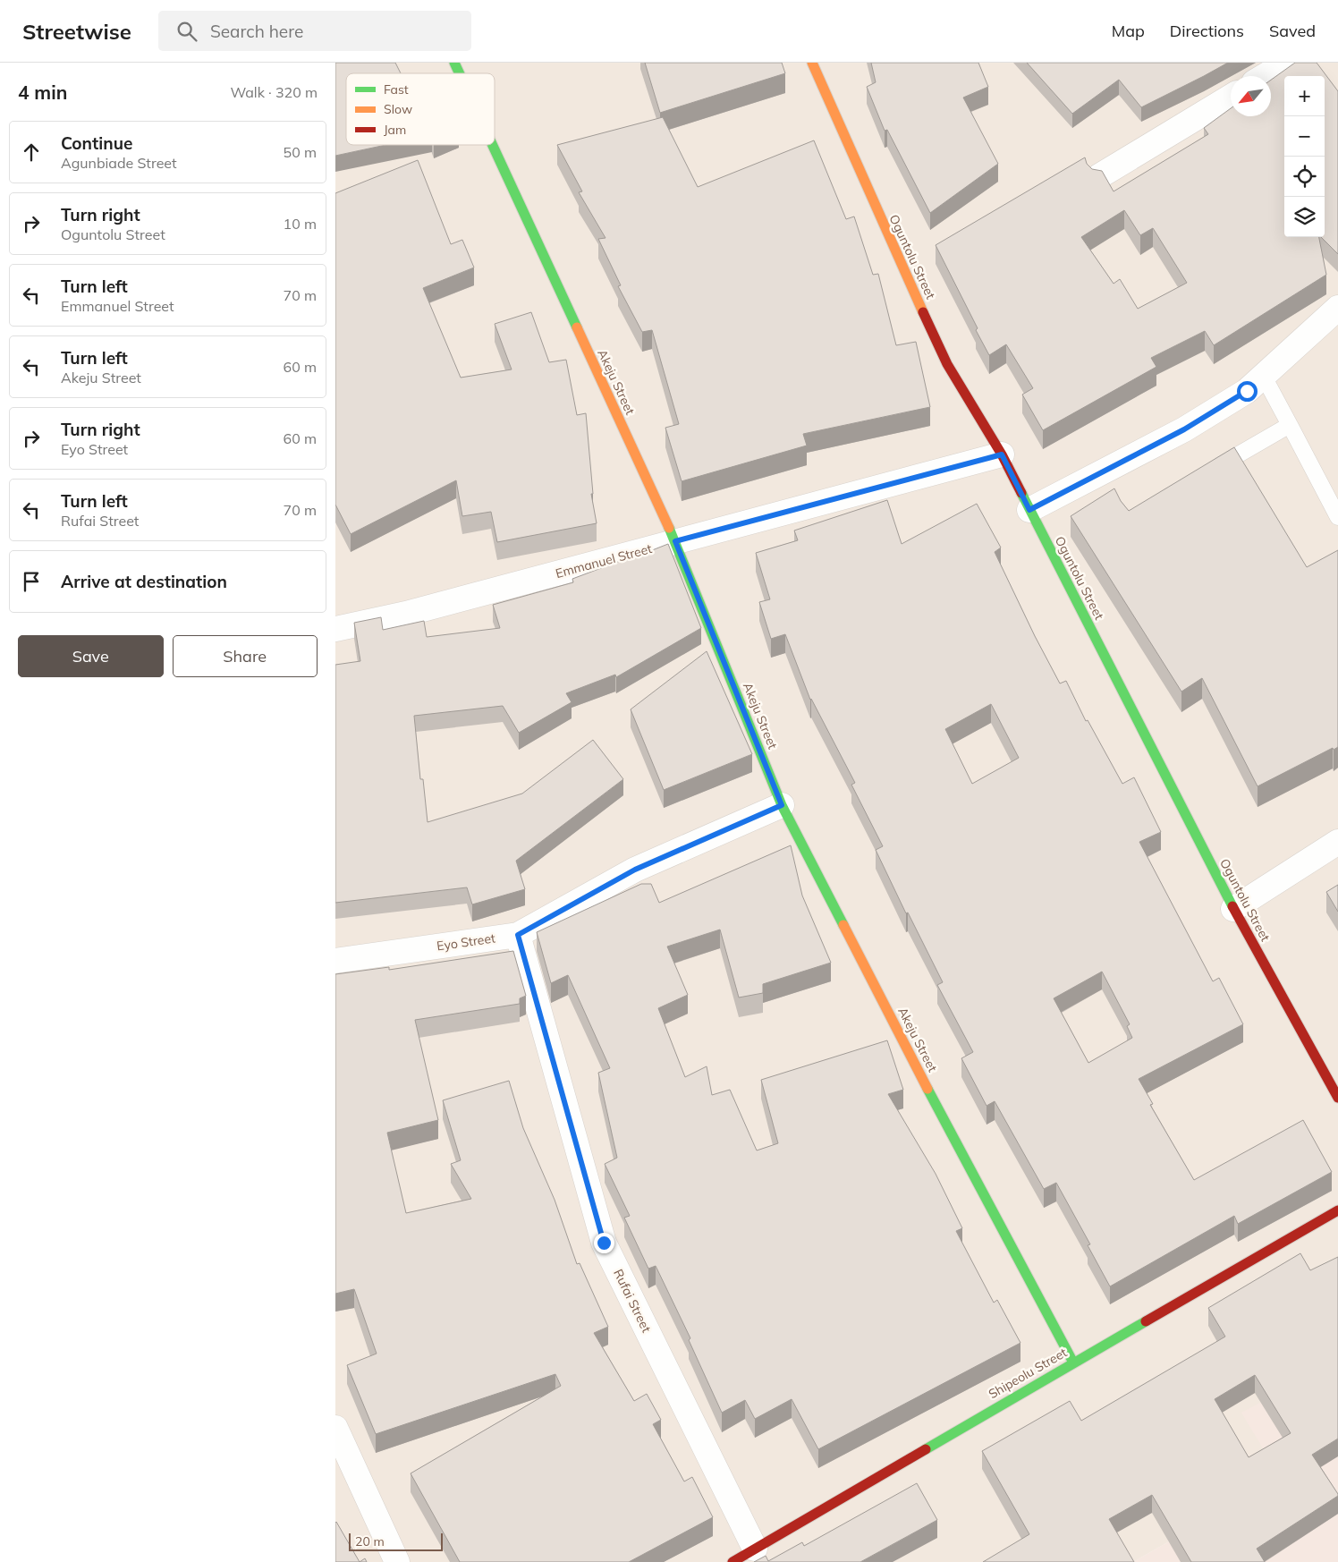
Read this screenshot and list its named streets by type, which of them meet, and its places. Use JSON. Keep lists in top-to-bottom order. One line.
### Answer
{"streets":{"street":["Oguntolu Street","Akeju Street","Emmanuel Street","Eyo Street","Rufai Street","Shipeolu Street"]},"crossings":[["Oguntolu Street","Emmanuel Street"],["Akeju Street","Emmanuel Street"],["Akeju Street","Eyo Street"],["Akeju Street","Shipeolu Street"],["Eyo Street","Rufai Street"],["Rufai Street","Shipeolu Street"]],"legend":["Fast","Slow","Jam"],"scale_bar":"20 m","north":"bottom left","page":{"header":"Streetwise","search":"Search here","nav":["Map","Directions","Saved"],"heading":["4 min","Walk · 320 m"],"map_buttons":["+","−"],"list":[["Continue","Agunbiade Street","50 m"],["Turn right","Oguntolu Street","10 m"],["Turn left","Emmanuel Street","70 m"],["Turn left","Akeju Street","60 m"],["Turn right","Eyo Street","60 m"],["Turn left","Rufai Street","70 m"],"Arrive at destination"],"buttons":["Save","Share"],"scale":"20 m"}}
